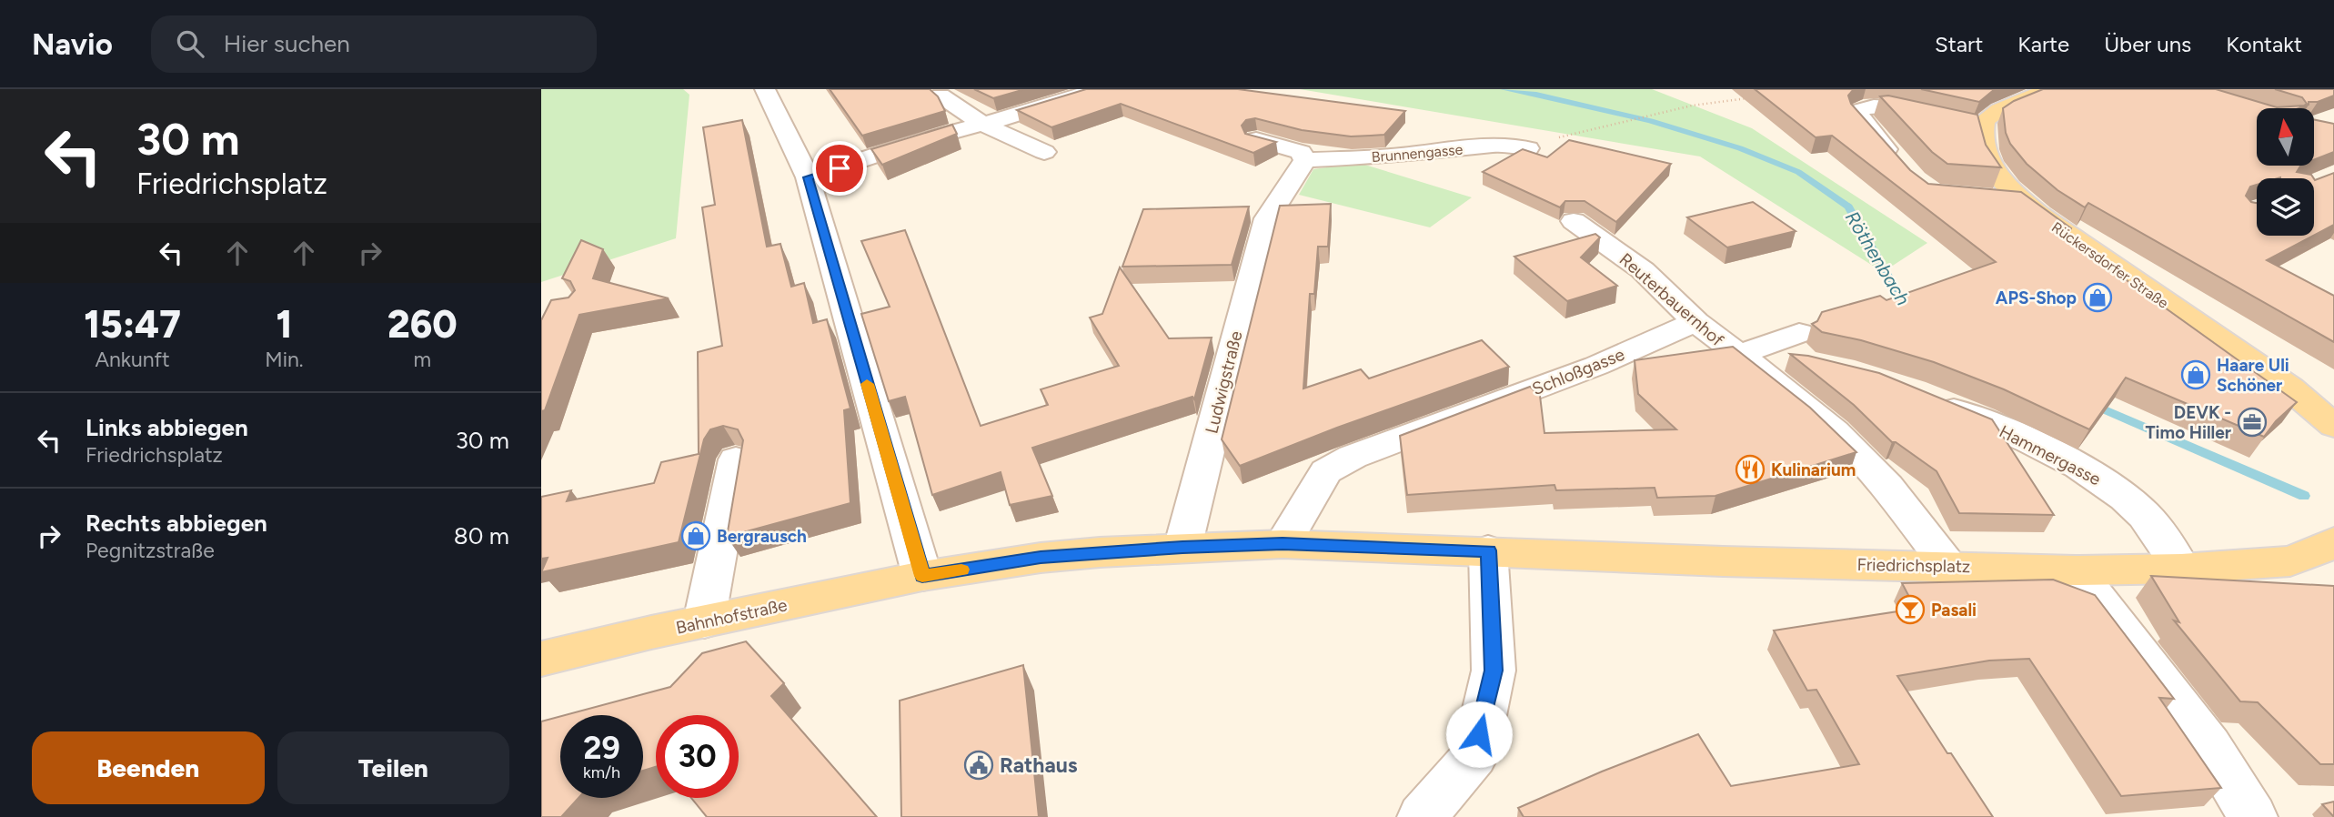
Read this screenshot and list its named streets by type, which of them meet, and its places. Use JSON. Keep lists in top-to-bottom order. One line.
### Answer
{"streets":{"main road":["Rückersdorfer Straße","Friedrichsplatz","Bahnhofstraße"],"street":["Brunnengasse","Reuterbauernhof","Schloßgasse","Ludwigstraße","Hammergasse"]},"crossings":[["Brunnengasse","Ludwigstraße"],["Reuterbauernhof","Schloßgasse"],["Reuterbauernhof","Friedrichsplatz"],["Schloßgasse","Friedrichsplatz"],["Ludwigstraße","Friedrichsplatz"],["Hammergasse","Friedrichsplatz"],["Friedrichsplatz","Bahnhofstraße"]],"water":["Röthenbach"],"places":{"shop":["APS-Shop","Haare Uli Schöner","Bergrausch"],"office":["DEVK - Timo Hiller"],"restaurant":["Kulinarium"],"bar":["Pasali"],"public building":["Rathaus"]},"north":"top","page":{"header":"Navio","search":"Hier suchen","nav":["Start","Karte","Über uns","Kontakt"],"turn":["30 m","Friedrichsplatz"],"eta":["15:47","Ankunft","1","Min.","260","m"],"list":[{"name":"Links abbiegen","note":"Friedrichsplatz","value":"30 m"},{"name":"Rechts abbiegen","note":"Pegnitzstraße","value":"80 m"}],"speed":"29 km/h","limit":"30","buttons":["Beenden","Teilen"]}}
